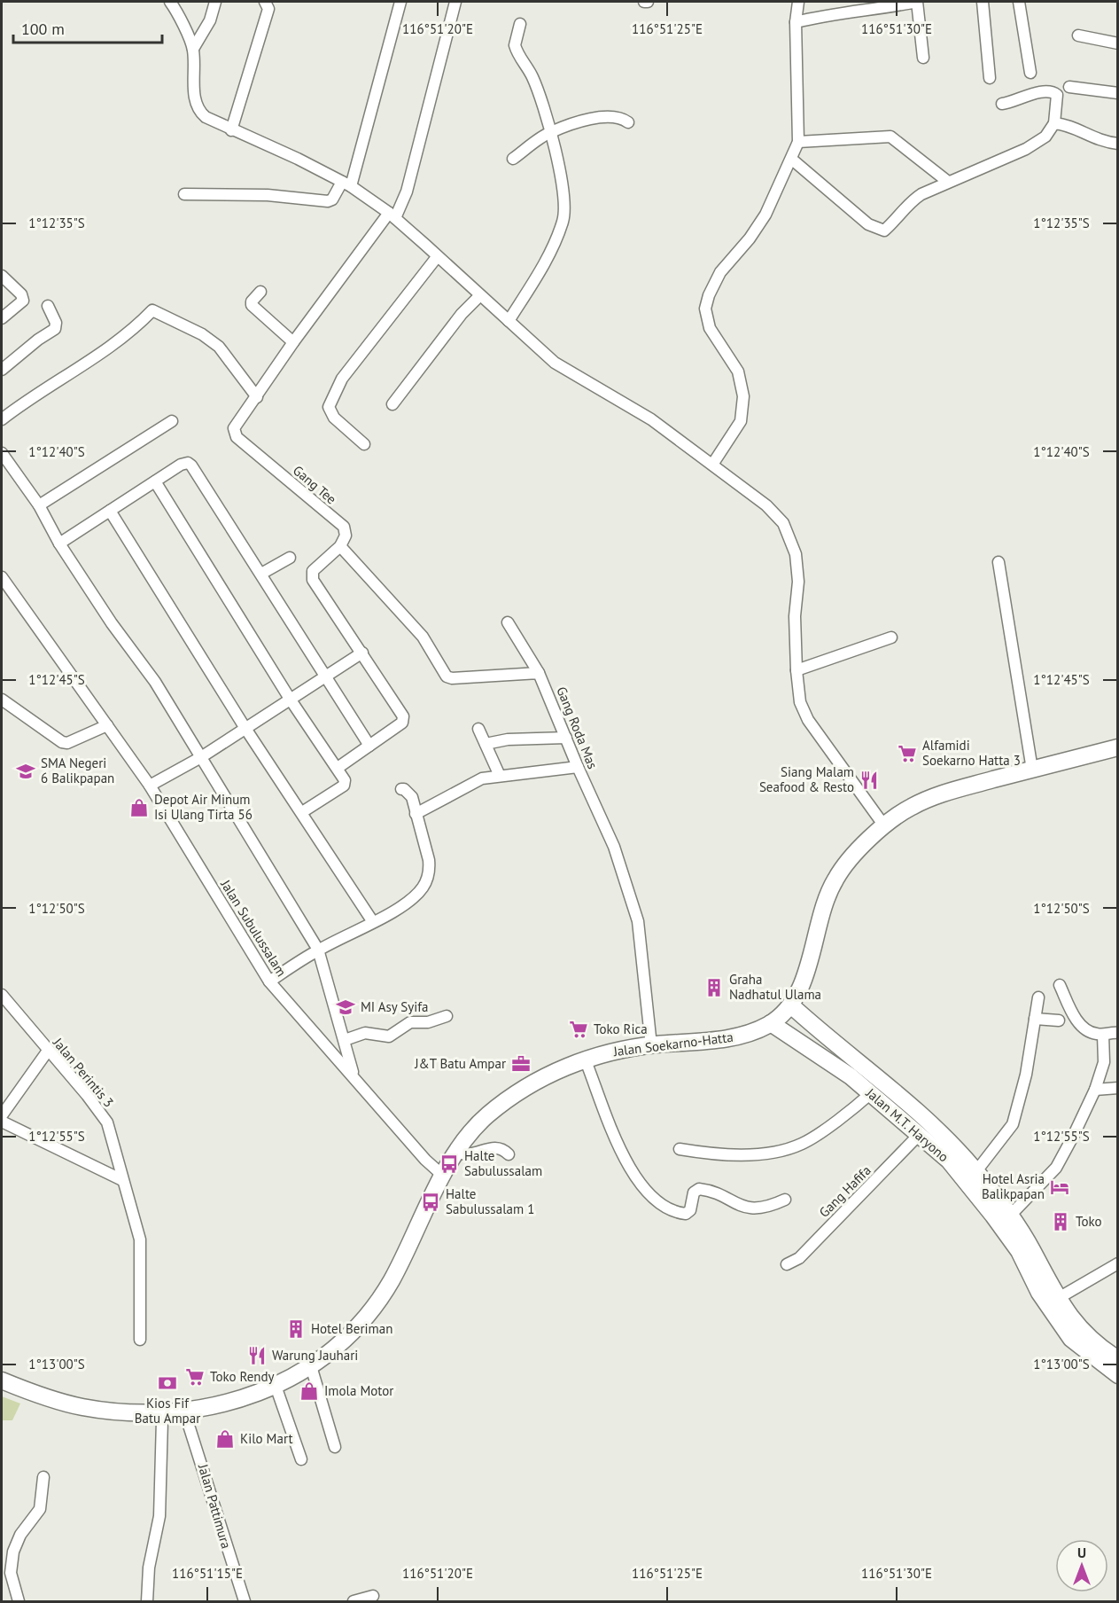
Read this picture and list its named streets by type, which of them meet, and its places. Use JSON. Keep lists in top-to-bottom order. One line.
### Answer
{"streets":{"highway":["Jalan Soekarno-Hatta","Jalan M.T. Haryono"],"street":["Gang Tee","Gang Roda Mas","Jalan Subulussalam","Jalan Perintis 3","Gang Hafifa","Jalan Pattimura"]},"crossings":[["Gang Roda Mas","Jalan Soekarno-Hatta"],["Jalan Subulussalam","Jalan Soekarno-Hatta"],["Jalan Soekarno-Hatta","Jalan M.T. Haryono"],["Jalan Soekarno-Hatta","Jalan Pattimura"],["Jalan M.T. Haryono","Gang Hafifa"]],"places":{"supermarket":["Alfamidi Soekarno Hatta 3","Toko Rica","Toko Rendy"],"school or university":["SMA Negeri 6 Balikpapan","MI Asy Syifa"],"restaurant":["Siang Malam Seafood & Resto","Warung Jauhari"],"shop":["Depot Air Minum Isi Ulang Tirta 56","Imola Motor","Kilo Mart"],"building":["Graha Nadhatul Ulama","Toko","Hotel Beriman"],"office":["J&T Batu Ampar"],"bus stop":["Halte Sabulussalam","Halte Sabulussalam 1"],"hotel":["Hotel Asria Balikpapan"],"bank":["Kios Fif Batu Ampar"]},"scale_bar":"100 m","north":"top","coordinates":["116°51'20\"E","116°51'25\"E","116°51'30\"E","1°12'35\"S","1°12'40\"S","1°12'45\"S","1°12'50\"S","1°12'55\"S","1°13'00\"S","116°51'15\"E"]}
